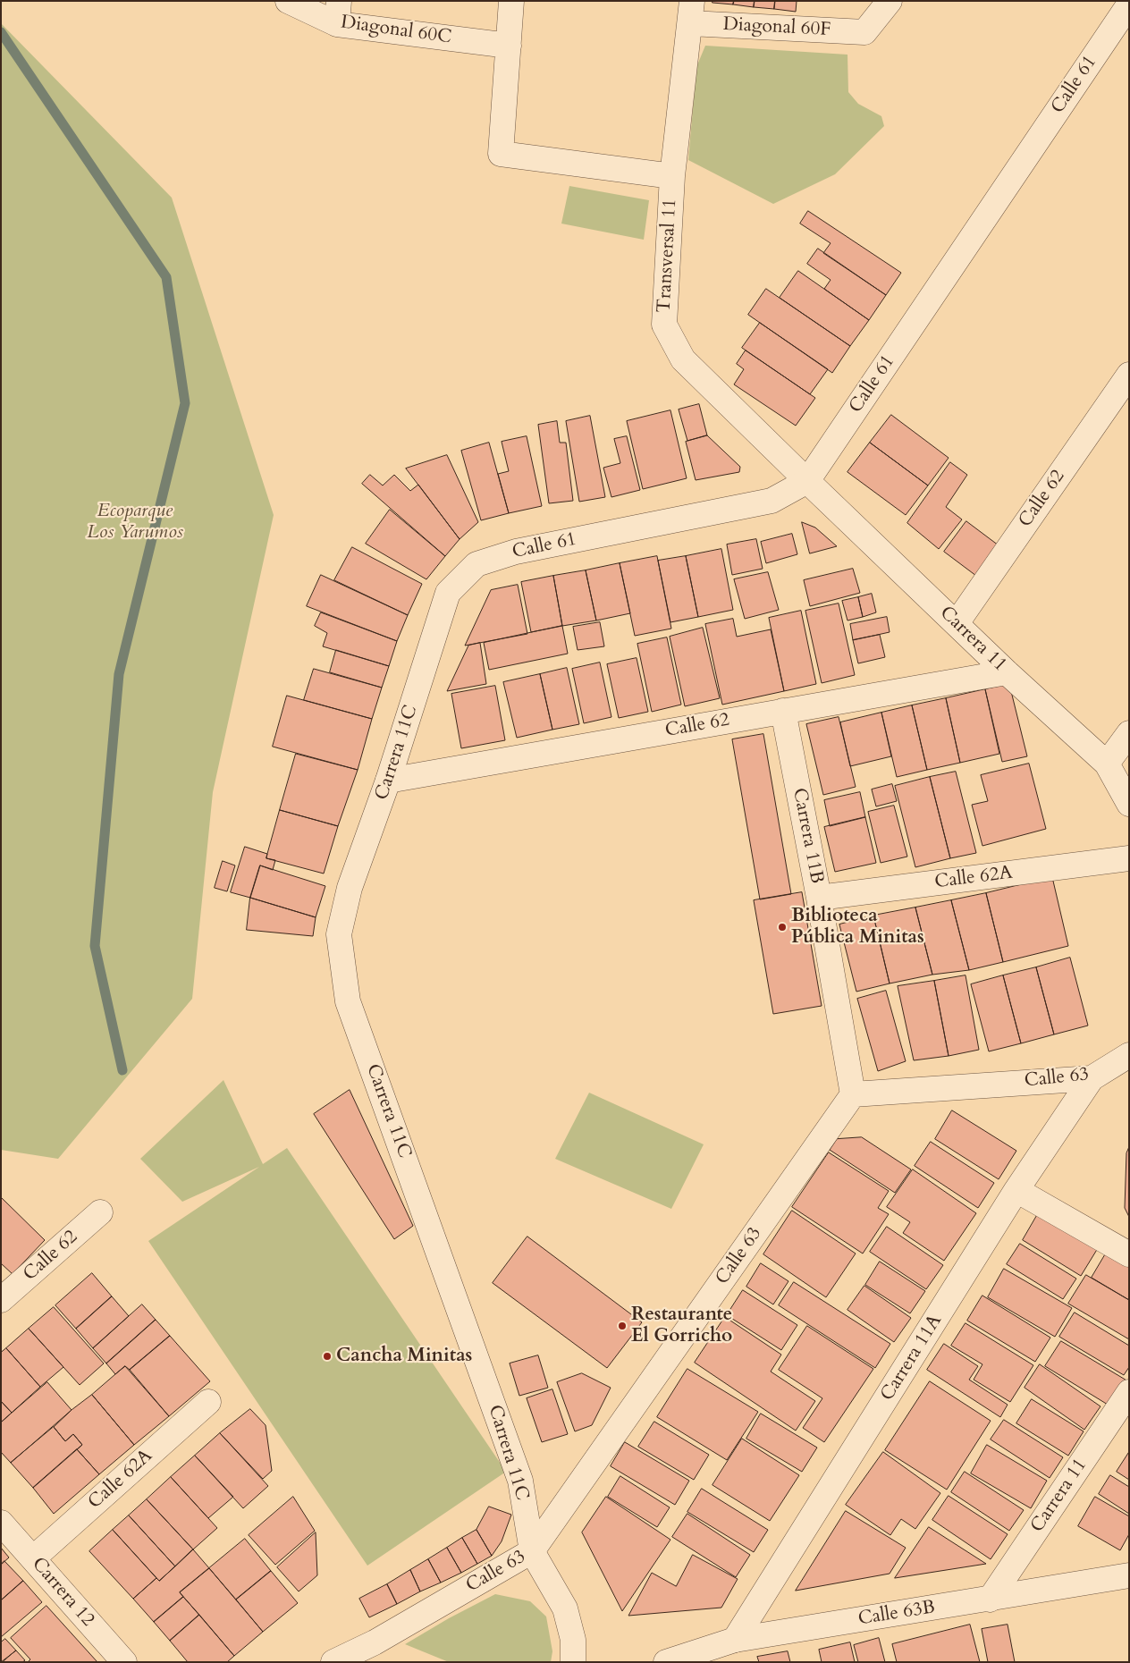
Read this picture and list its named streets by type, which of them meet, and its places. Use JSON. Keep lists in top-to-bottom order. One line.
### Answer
{"streets":{"street":["Diagonal 60F","Diagonal 60C","Calle 61","Transversal 11","Calle 62","Carrera 11","Carrera 11C","Carrera 11B","Calle 62A","Calle 63","Carrera 11A","Carrera 12","Calle 63B"]},"crossings":[["Diagonal 60F","Transversal 11"],["Calle 61","Transversal 11"],["Calle 61","Carrera 11"],["Calle 61","Carrera 11C"],["Transversal 11","Carrera 11"],["Calle 62","Carrera 11"],["Calle 62","Carrera 11C"],["Calle 62","Carrera 11B"],["Carrera 11","Calle 63B"],["Carrera 11C","Calle 63"],["Carrera 11B","Calle 62A"],["Carrera 11B","Calle 63"],["Calle 62A","Carrera 12"],["Calle 63","Carrera 11A"],["Carrera 11A","Calle 63B"]],"parks":["Ecoparque Los Yarumos"],"places":["Biblioteca Pública Minitas","Restaurante El Gorricho","Cancha Minitas"]}
